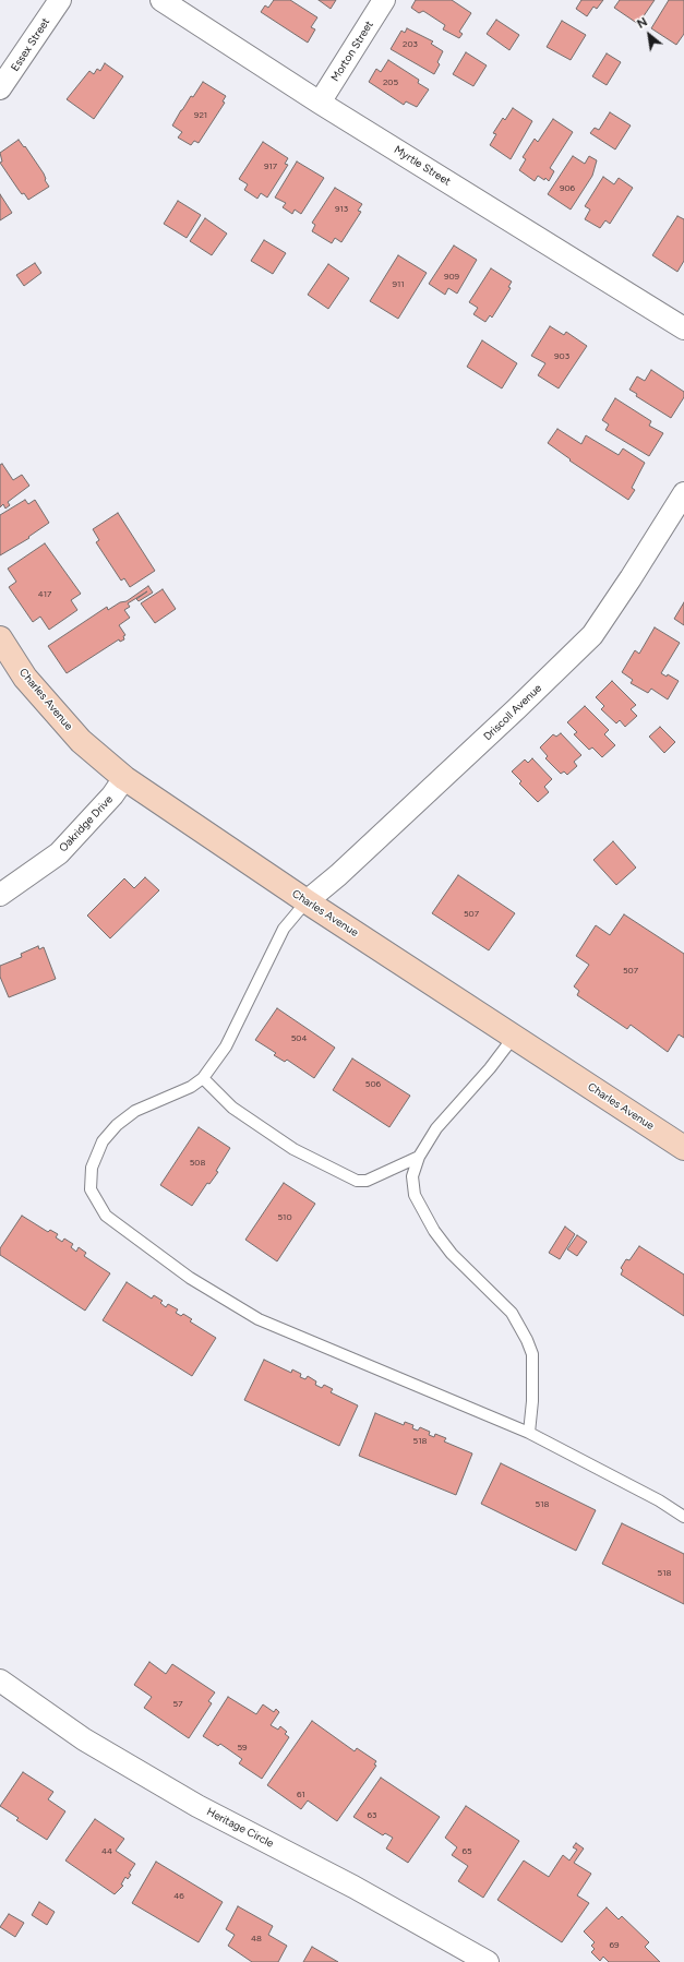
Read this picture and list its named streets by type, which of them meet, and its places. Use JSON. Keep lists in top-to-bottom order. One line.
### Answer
{"streets":{"street":["Essex Street","Morton Street","Myrtle Street","Charles Avenue","Driscoll Avenue","Oakridge Drive","Heritage Circle"]},"crossings":[["Morton Street","Myrtle Street"],["Charles Avenue","Driscoll Avenue"],["Charles Avenue","Oakridge Drive"]],"house_numbers":["203","205","921","917","906","913","909","911","903","417","507","507","504","506","508","510","518","518","518","57","59","61","63","44","65","46","48","69"],"north":"top left"}
